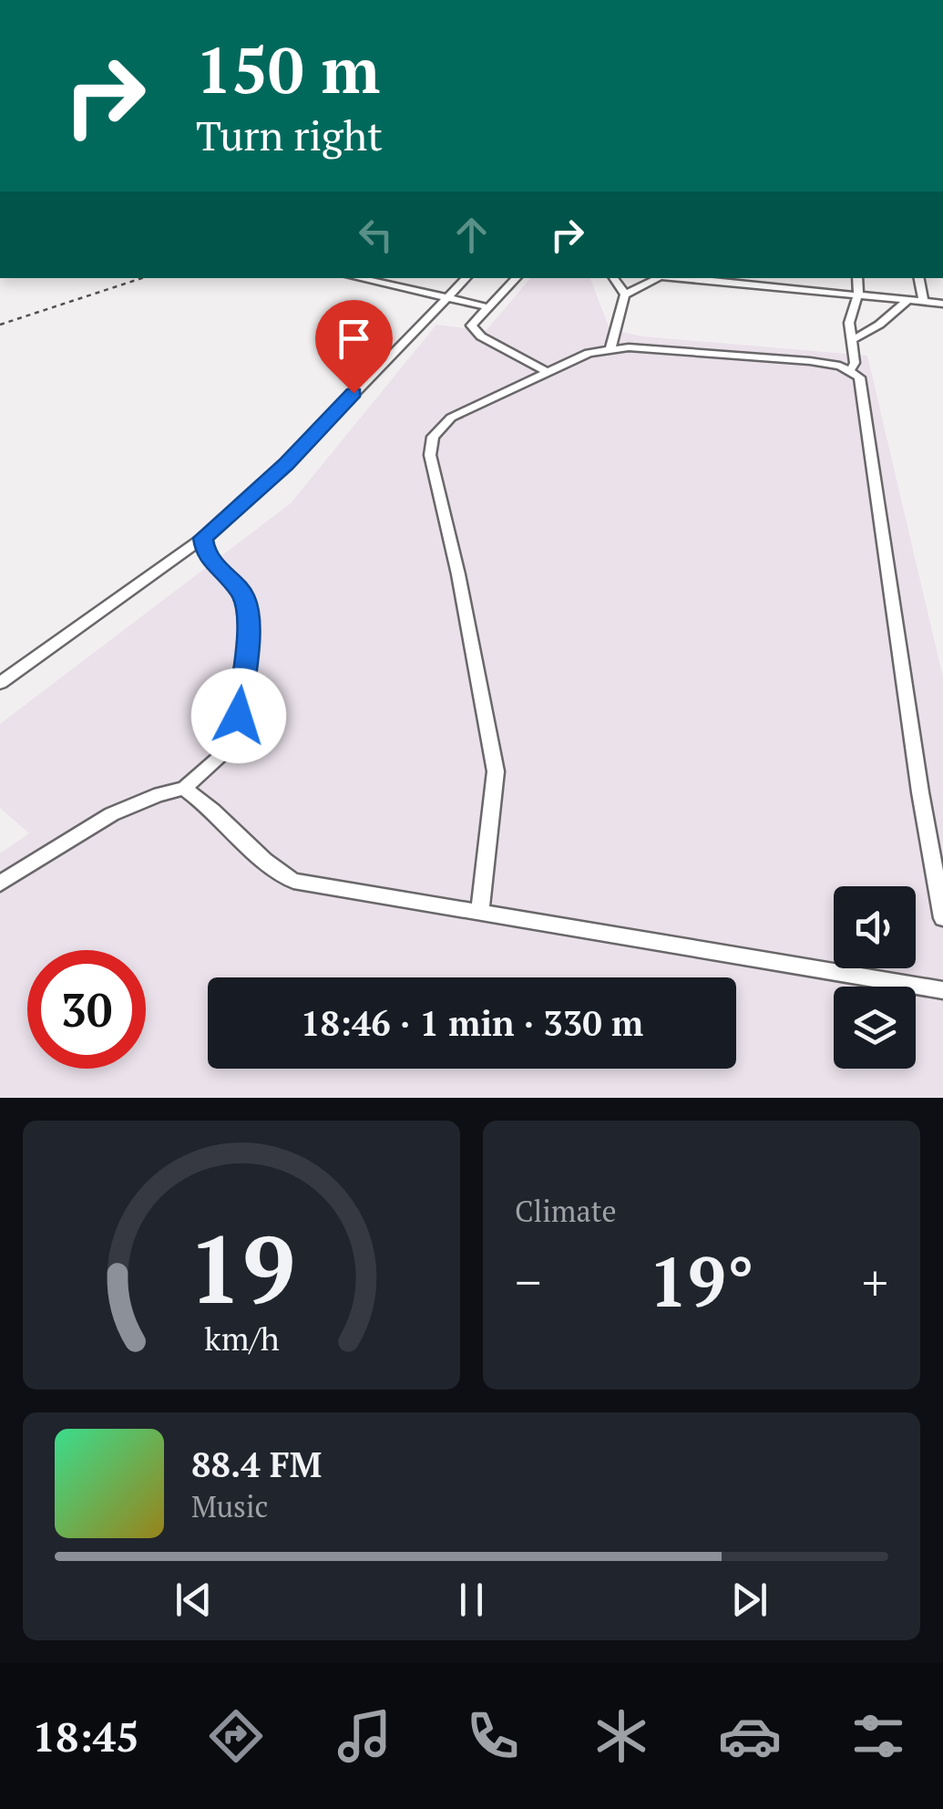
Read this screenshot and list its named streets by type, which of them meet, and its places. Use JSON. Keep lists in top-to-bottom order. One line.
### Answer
{"page":{"turn":["150 m","Turn right"],"limit":"30","trip":"18:46 · 1 min · 330 m","tile":"Climate","heat":["−","19°","+"],"song":["88.4 FM","Music"],"tabs":"18:45","gauge":["19","km/h"]}}
